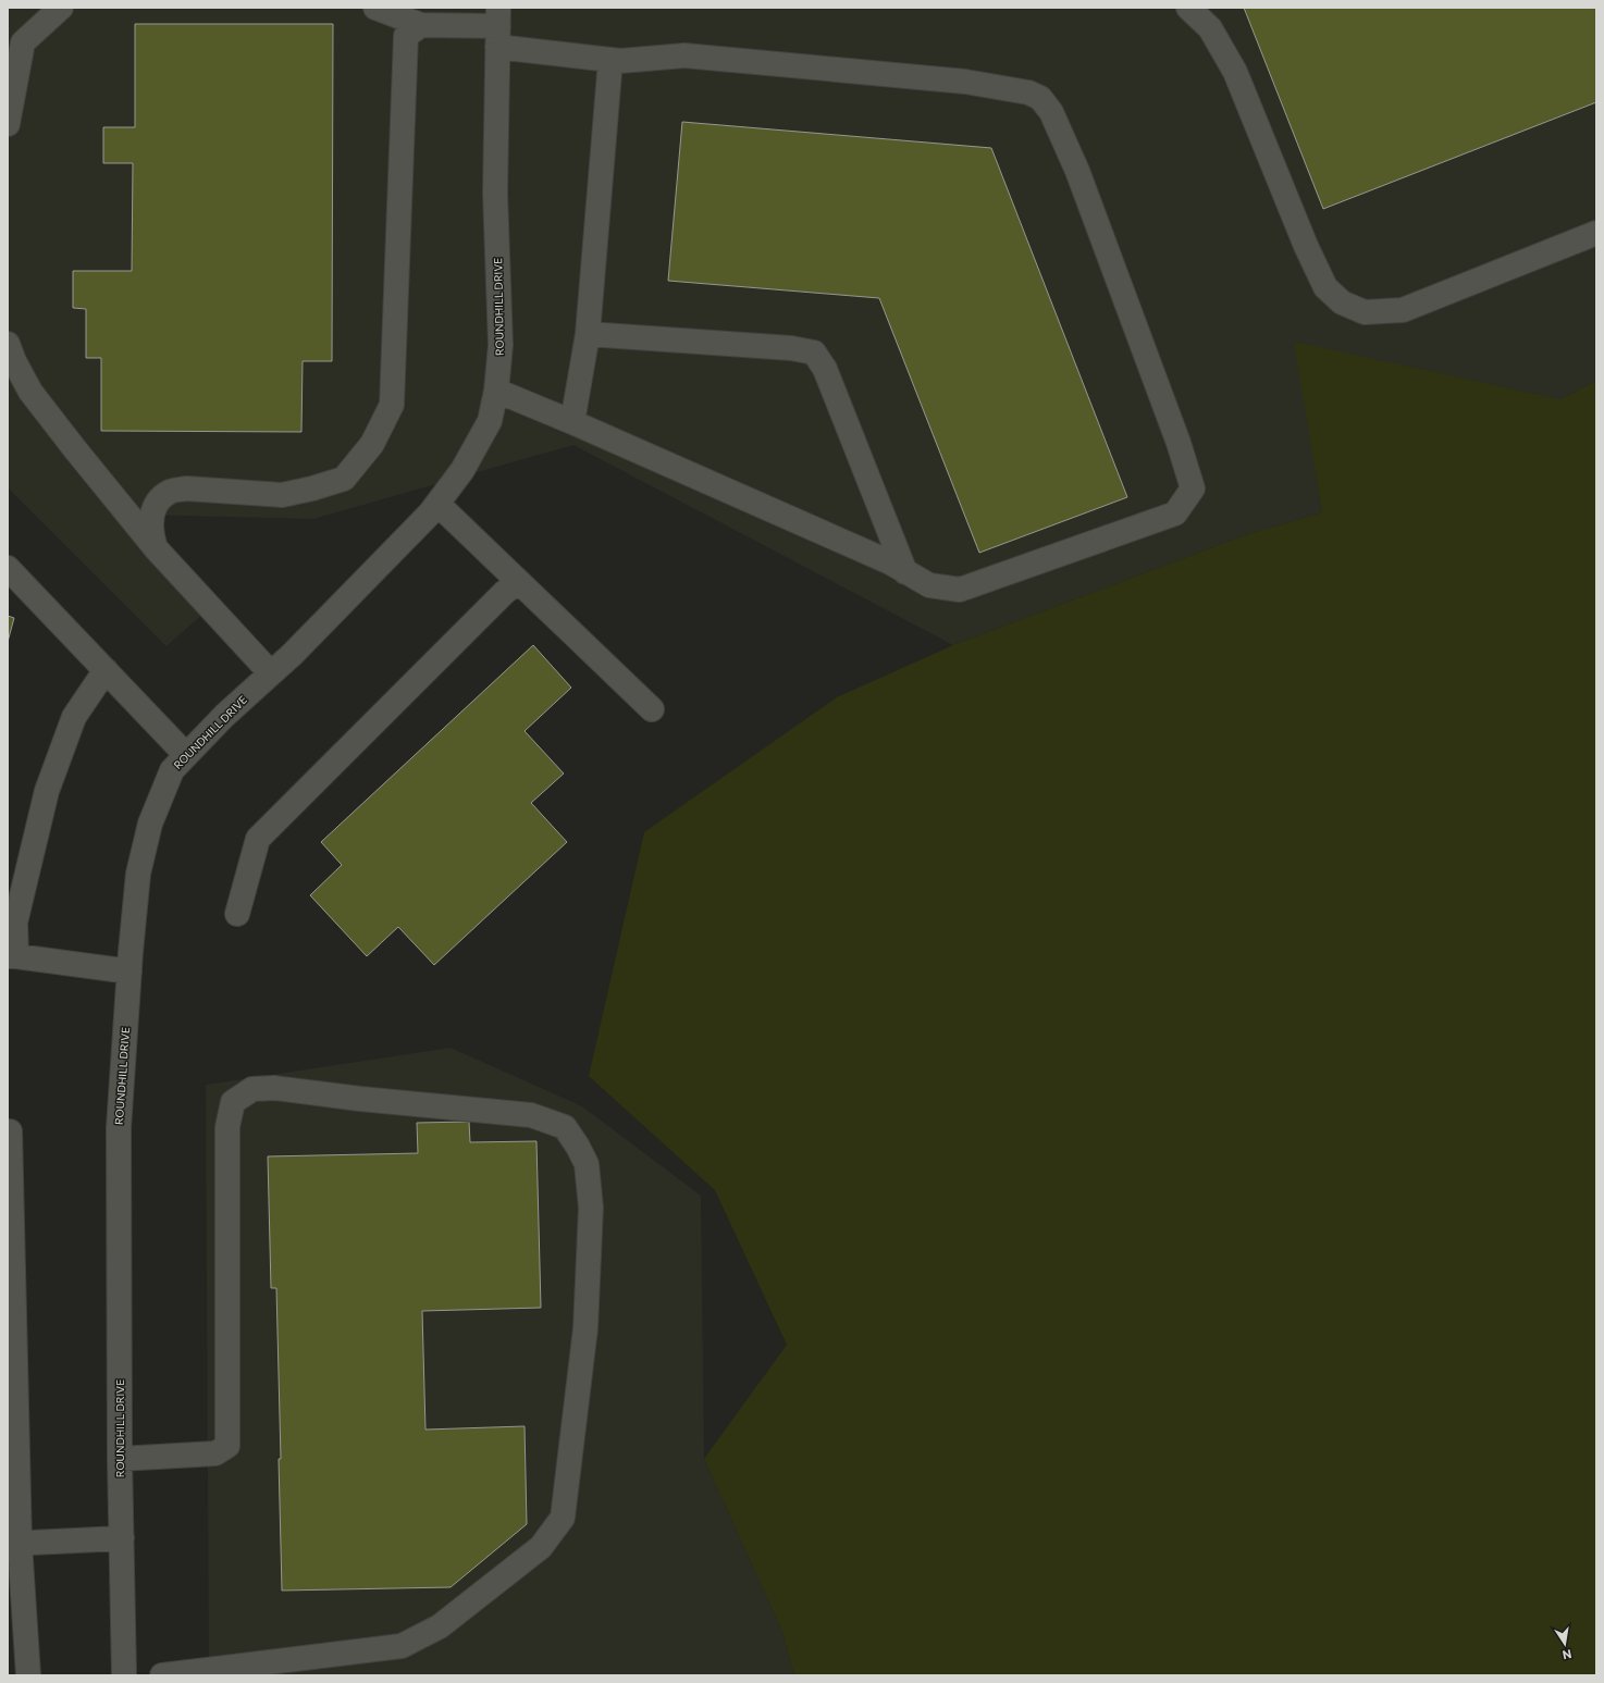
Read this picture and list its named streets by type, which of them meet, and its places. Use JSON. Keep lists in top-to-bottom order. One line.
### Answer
{"streets":{"street":["ROUNDHILL DRIVE"]},"north":"bottom"}
